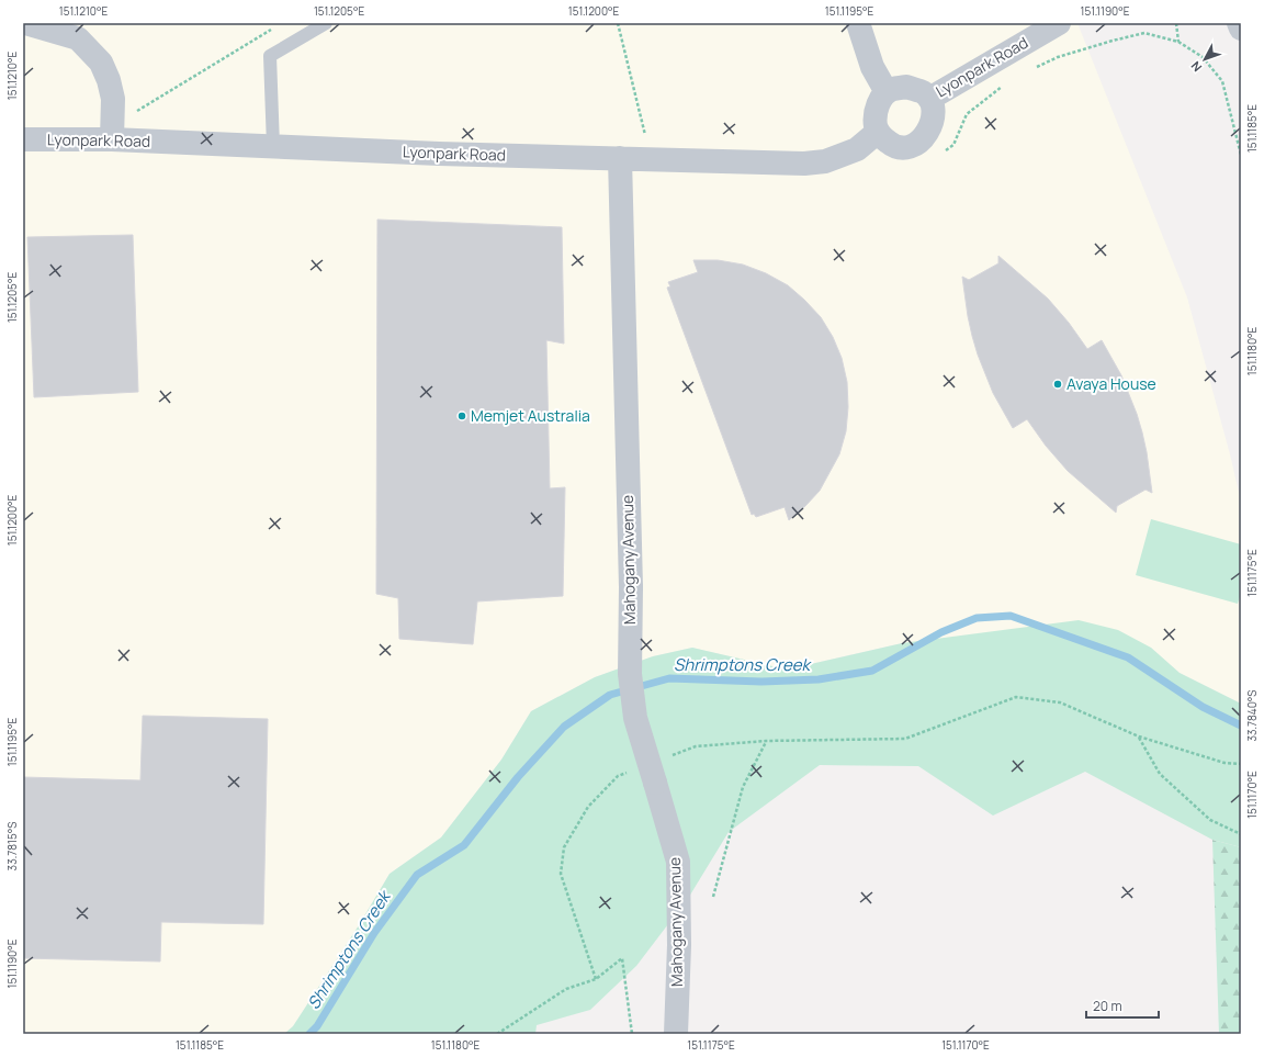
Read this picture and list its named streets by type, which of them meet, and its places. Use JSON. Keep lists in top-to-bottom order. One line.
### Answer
{"streets":{"street":["Lyonpark Road","Mahogany Avenue"]},"crossings":[["Lyonpark Road","Mahogany Avenue"]],"water":["Shrimptons Creek"],"places":["Avaya House","Memjet Australia"],"scale_bar":"20 m","north":"bottom left","coordinates":["151.1210°E","151.1205°E","151.1200°E","151.1195°E","151.1190°E","151.1185°E","151.1180°E","151.1175°E","33.7840°S","151.1170°E","33.7815°S"]}
